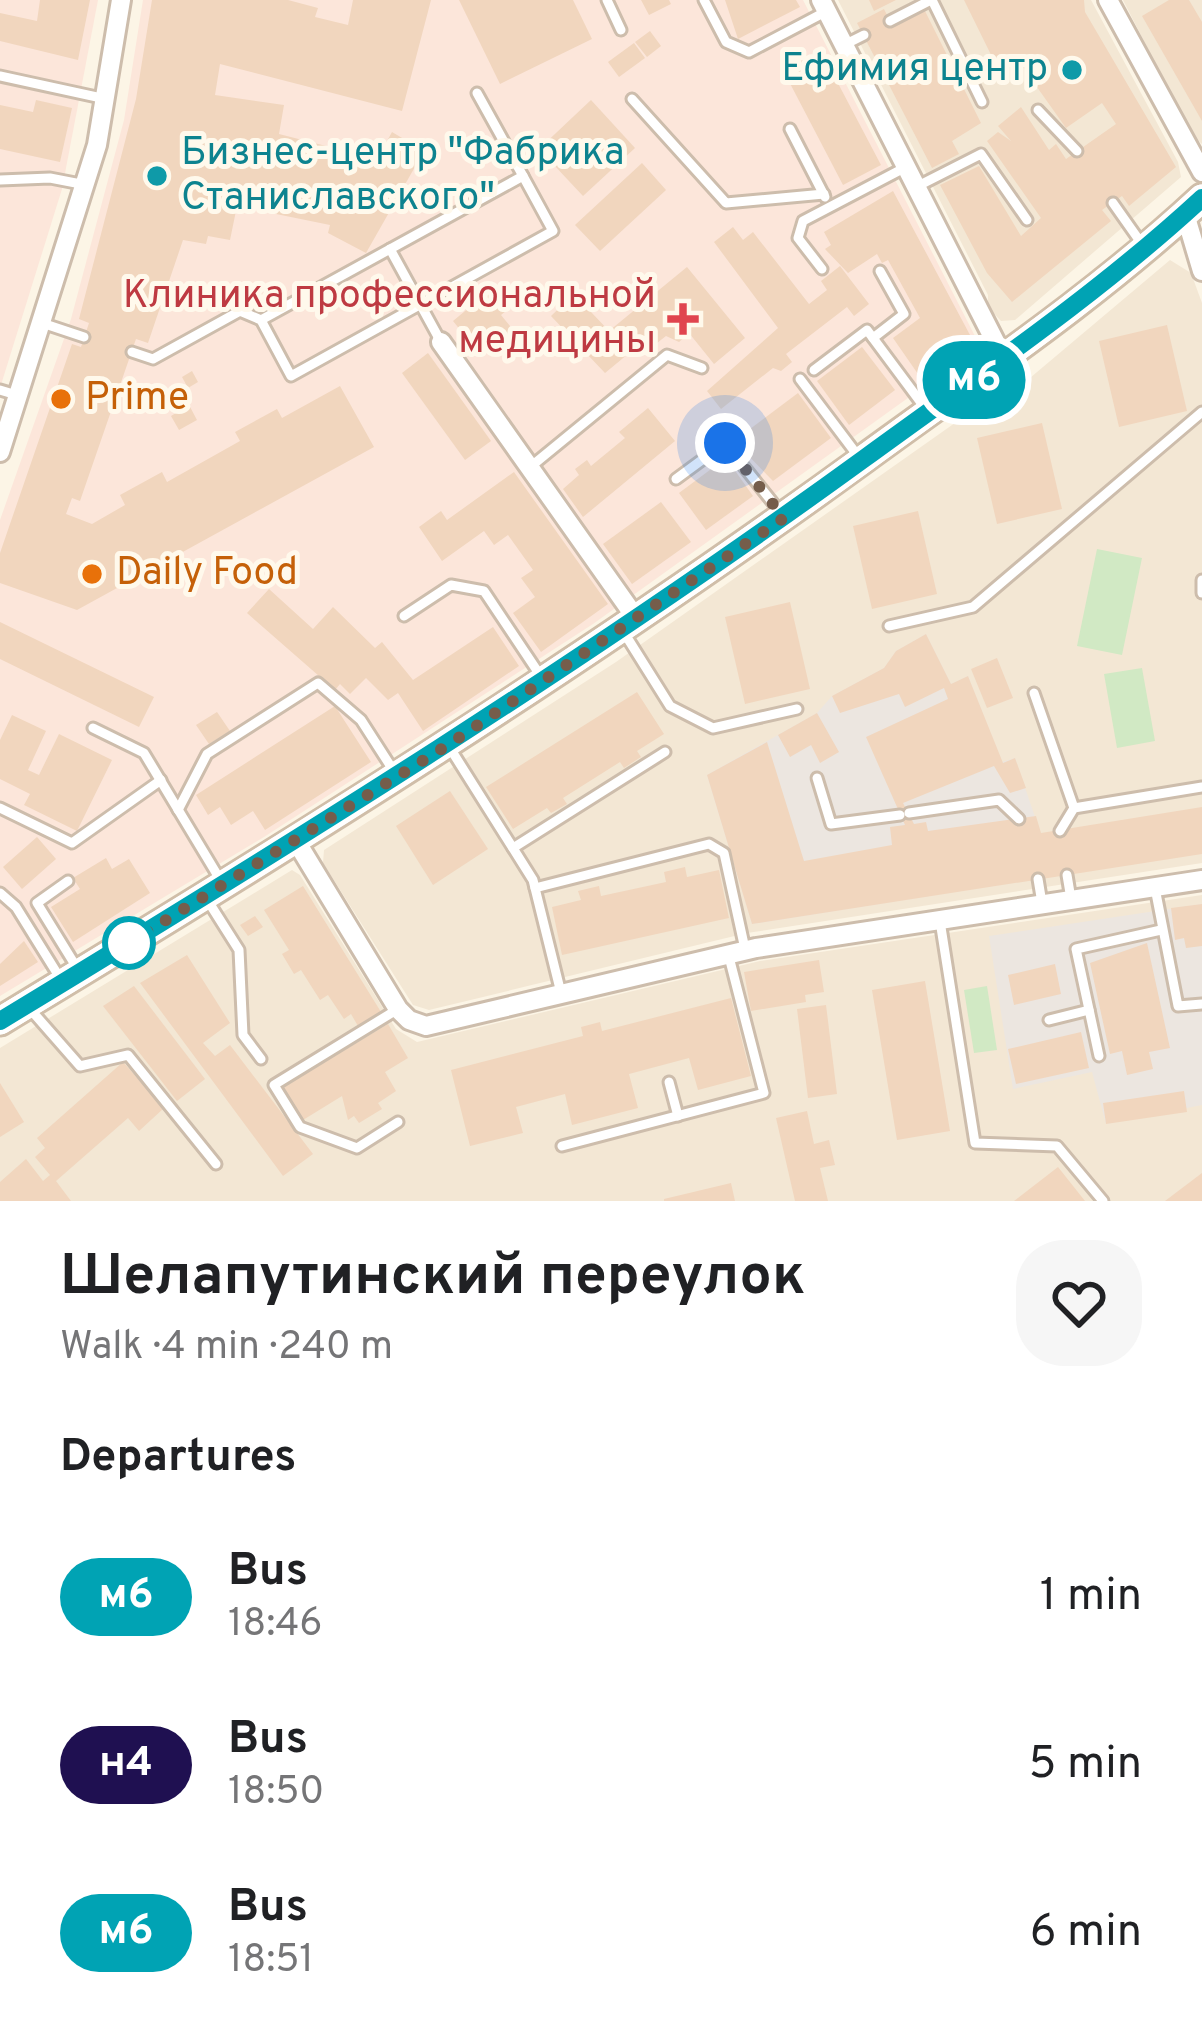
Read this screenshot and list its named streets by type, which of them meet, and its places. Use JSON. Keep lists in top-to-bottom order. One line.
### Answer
{"places":{"other":["Ефимия центр","Бизнес-центр \"Фабрика Станиславского\"","Prime","Daily Food"],"health":["Клиника профессиональной медицины"]},"lines":["bus line м6"],"page":{"on_map":"м6","heading":[["Шелапутинский переулок","Walk · 4 min · 240 m"],"Departures"],"list":[{"mark":"м6","name":"Bus","note":"18:46","value":"1 min"},{"mark":"н4","name":"Bus","note":"18:50","value":"5 min"},{"mark":"м6","name":"Bus","note":"18:51","value":"6 min"}]}}
